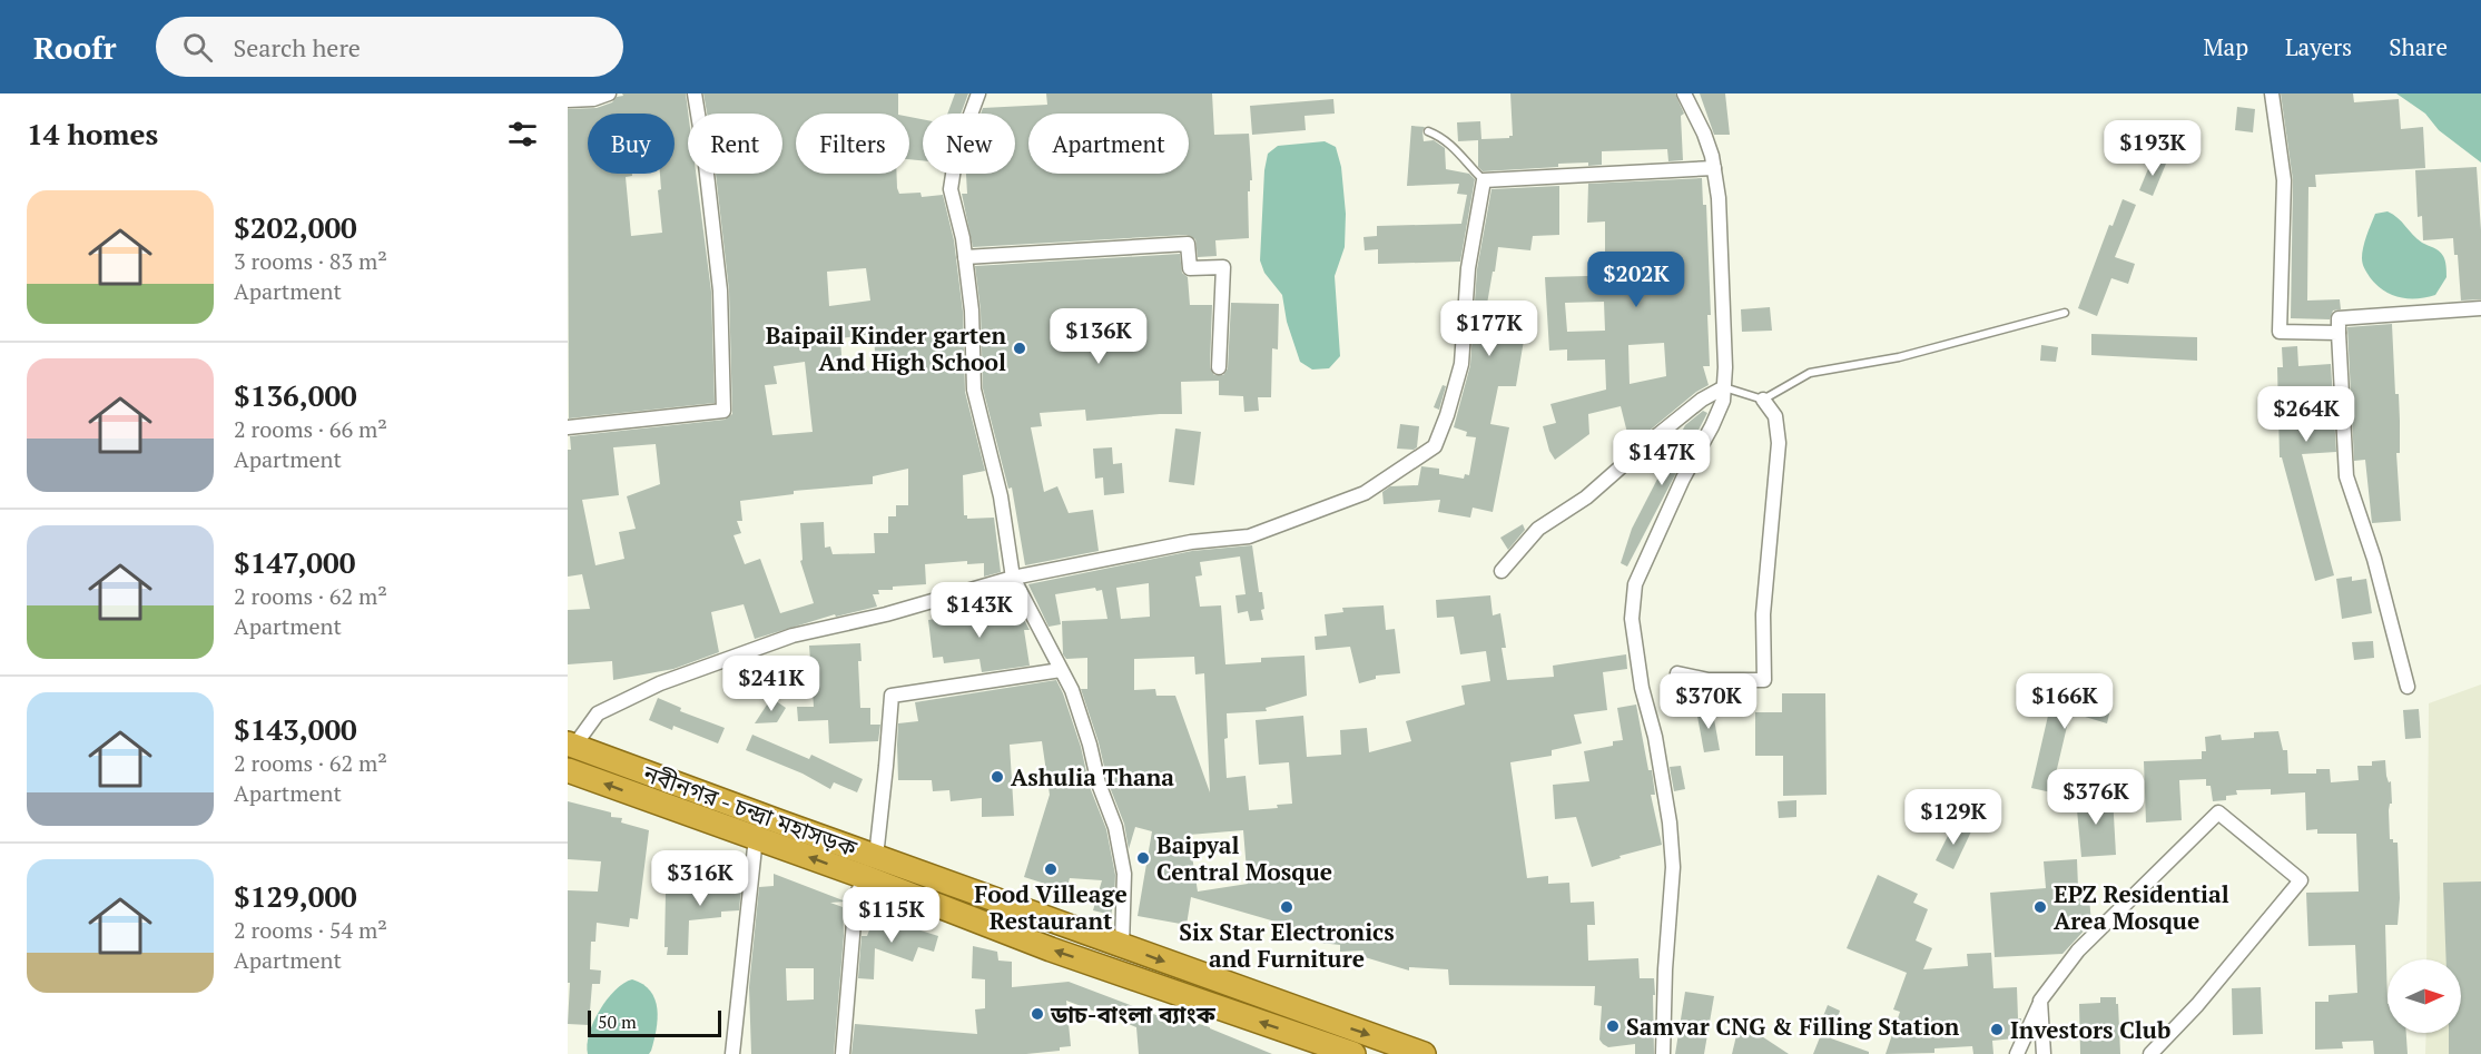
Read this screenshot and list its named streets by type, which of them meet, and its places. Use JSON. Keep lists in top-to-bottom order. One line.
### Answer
{"streets":{"highway":["নবীনগর - চন্দ্রা মহাসড়ক"]},"places":["Baipail Kinder garten And High School","Ashulia Thana","Baipyal Central Mosque","Food Villeage Restaurant","Six Star Electronics and Furniture","EPZ Residential Area Mosque","ডাচ-বাংলা ব্যাংক","Samvar CNG & Filling Station","Investors Club"],"scale_bar":"50 m","north":"right","page":{"header":"Roofr","search":"Search here","nav":["Map","Layers","Share"],"heading":"14 homes","chip":["Buy","Rent","Filters","New","Apartment"],"price":["$193K","$202K","$177K","$136K","$264K","$147K","$143K","$241K","$370K","$166K","$376K","$129K","$316K","$115K"],"list":[{"name":"$202,000","note":"3 rooms · 83 m² · Apartment"},{"name":"$136,000","note":"2 rooms · 66 m² · Apartment"},{"name":"$147,000","note":"2 rooms · 62 m² · Apartment"},{"name":"$143,000","note":"2 rooms · 62 m² · Apartment"},{"name":"$129,000","note":"2 rooms · 54 m² · Apartment"}],"scale":"50 m"}}
